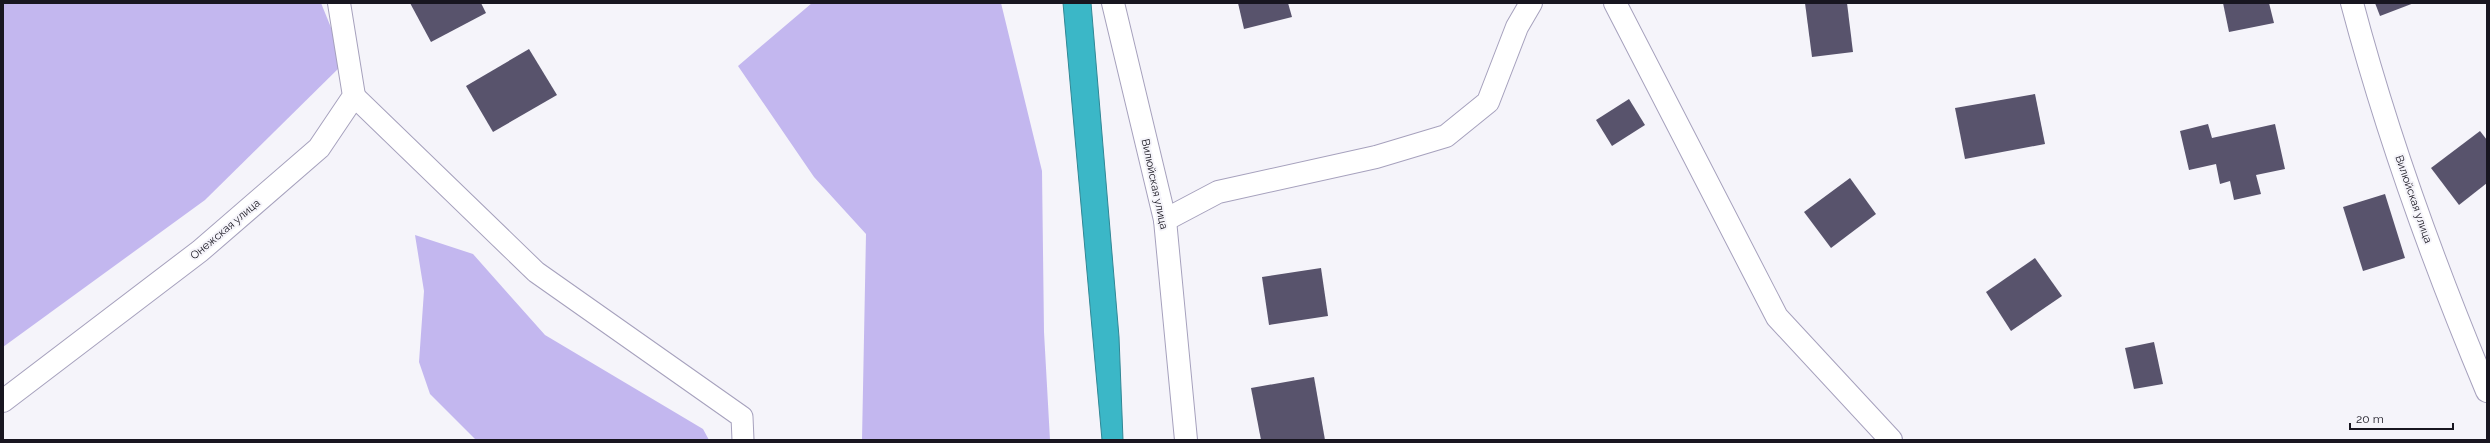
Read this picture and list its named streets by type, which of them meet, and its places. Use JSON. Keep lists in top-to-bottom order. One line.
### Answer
{"streets":{"street":["Вилюйская улица","Онежская улица"]},"scale_bar":"20 m"}
